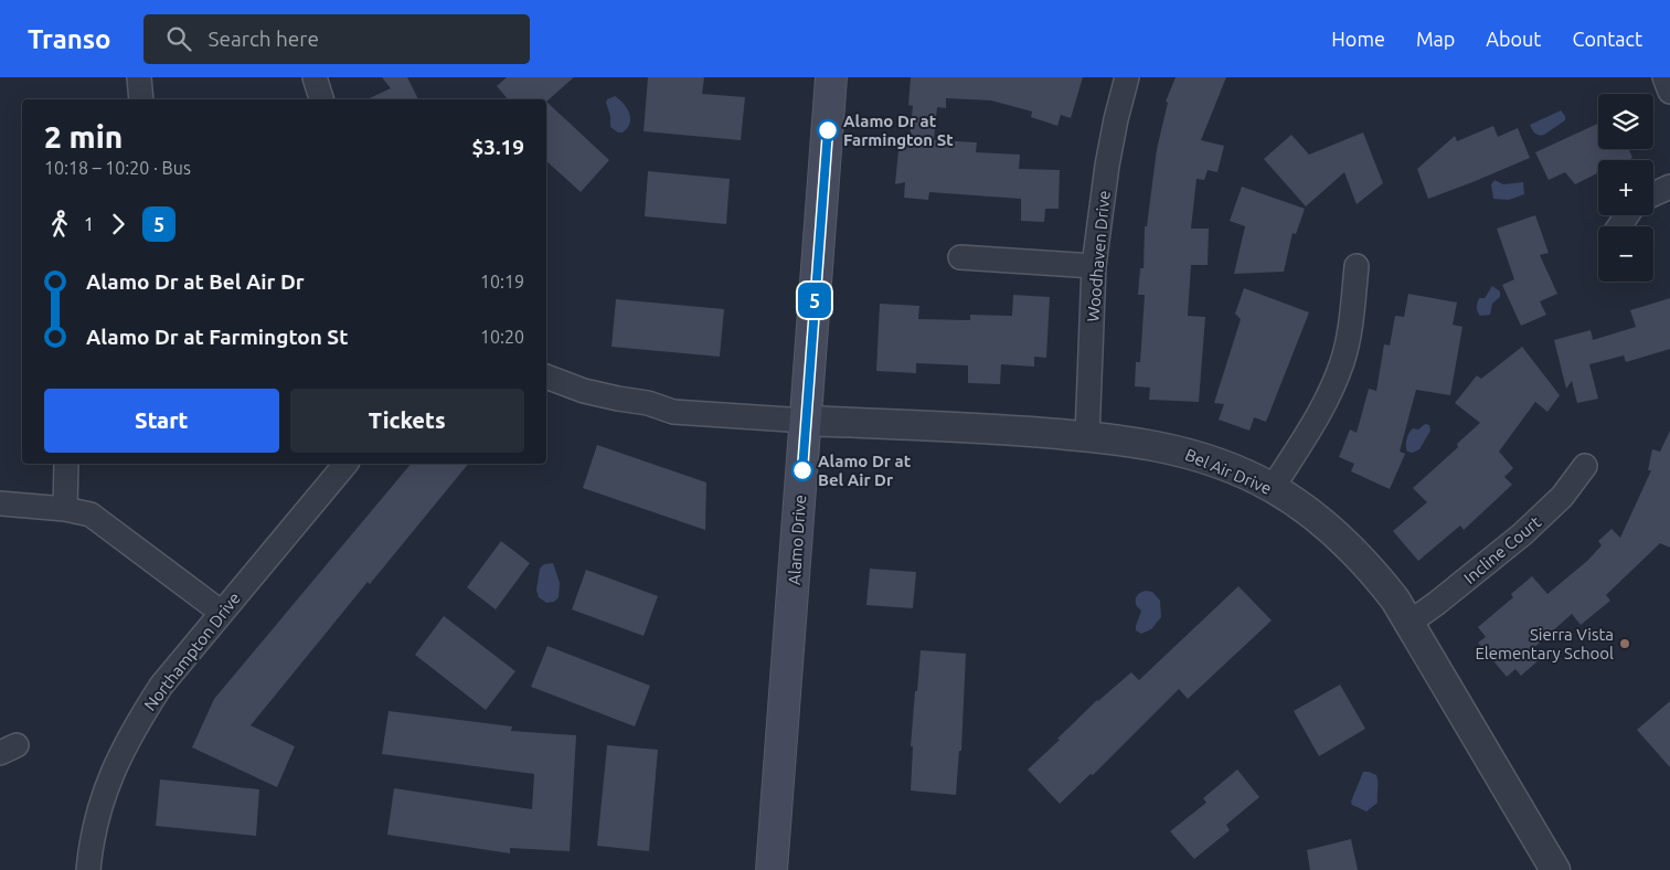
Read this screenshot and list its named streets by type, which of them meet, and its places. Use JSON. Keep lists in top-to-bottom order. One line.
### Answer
{"streets":{"main road":["Alamo Drive"],"street":["Woodhaven Drive","Bel Air Drive","Incline Court","Northampton Drive"]},"crossings":[["Woodhaven Drive","Bel Air Drive"],["Bel Air Drive","Alamo Drive"],["Bel Air Drive","Incline Court"]],"places":["Alamo Dr at Farmington St","Alamo Dr at Bel Air Dr","Sierra Vista Elementary School"],"lines":["bus line 5"],"page":{"header":"Transo","search":"Search here","nav":["Home","Map","About","Contact"],"on_map":"5","map_buttons":["+","−"],"heading":["2 min","10:18 – 10:20 · Bus","$3.19"],"legs":["1","5"],"list":[{"name":"Alamo Dr at Bel Air Dr","value":"10:19"},{"name":"Alamo Dr at Farmington St","value":"10:20"}],"buttons":["Start","Tickets"]}}
